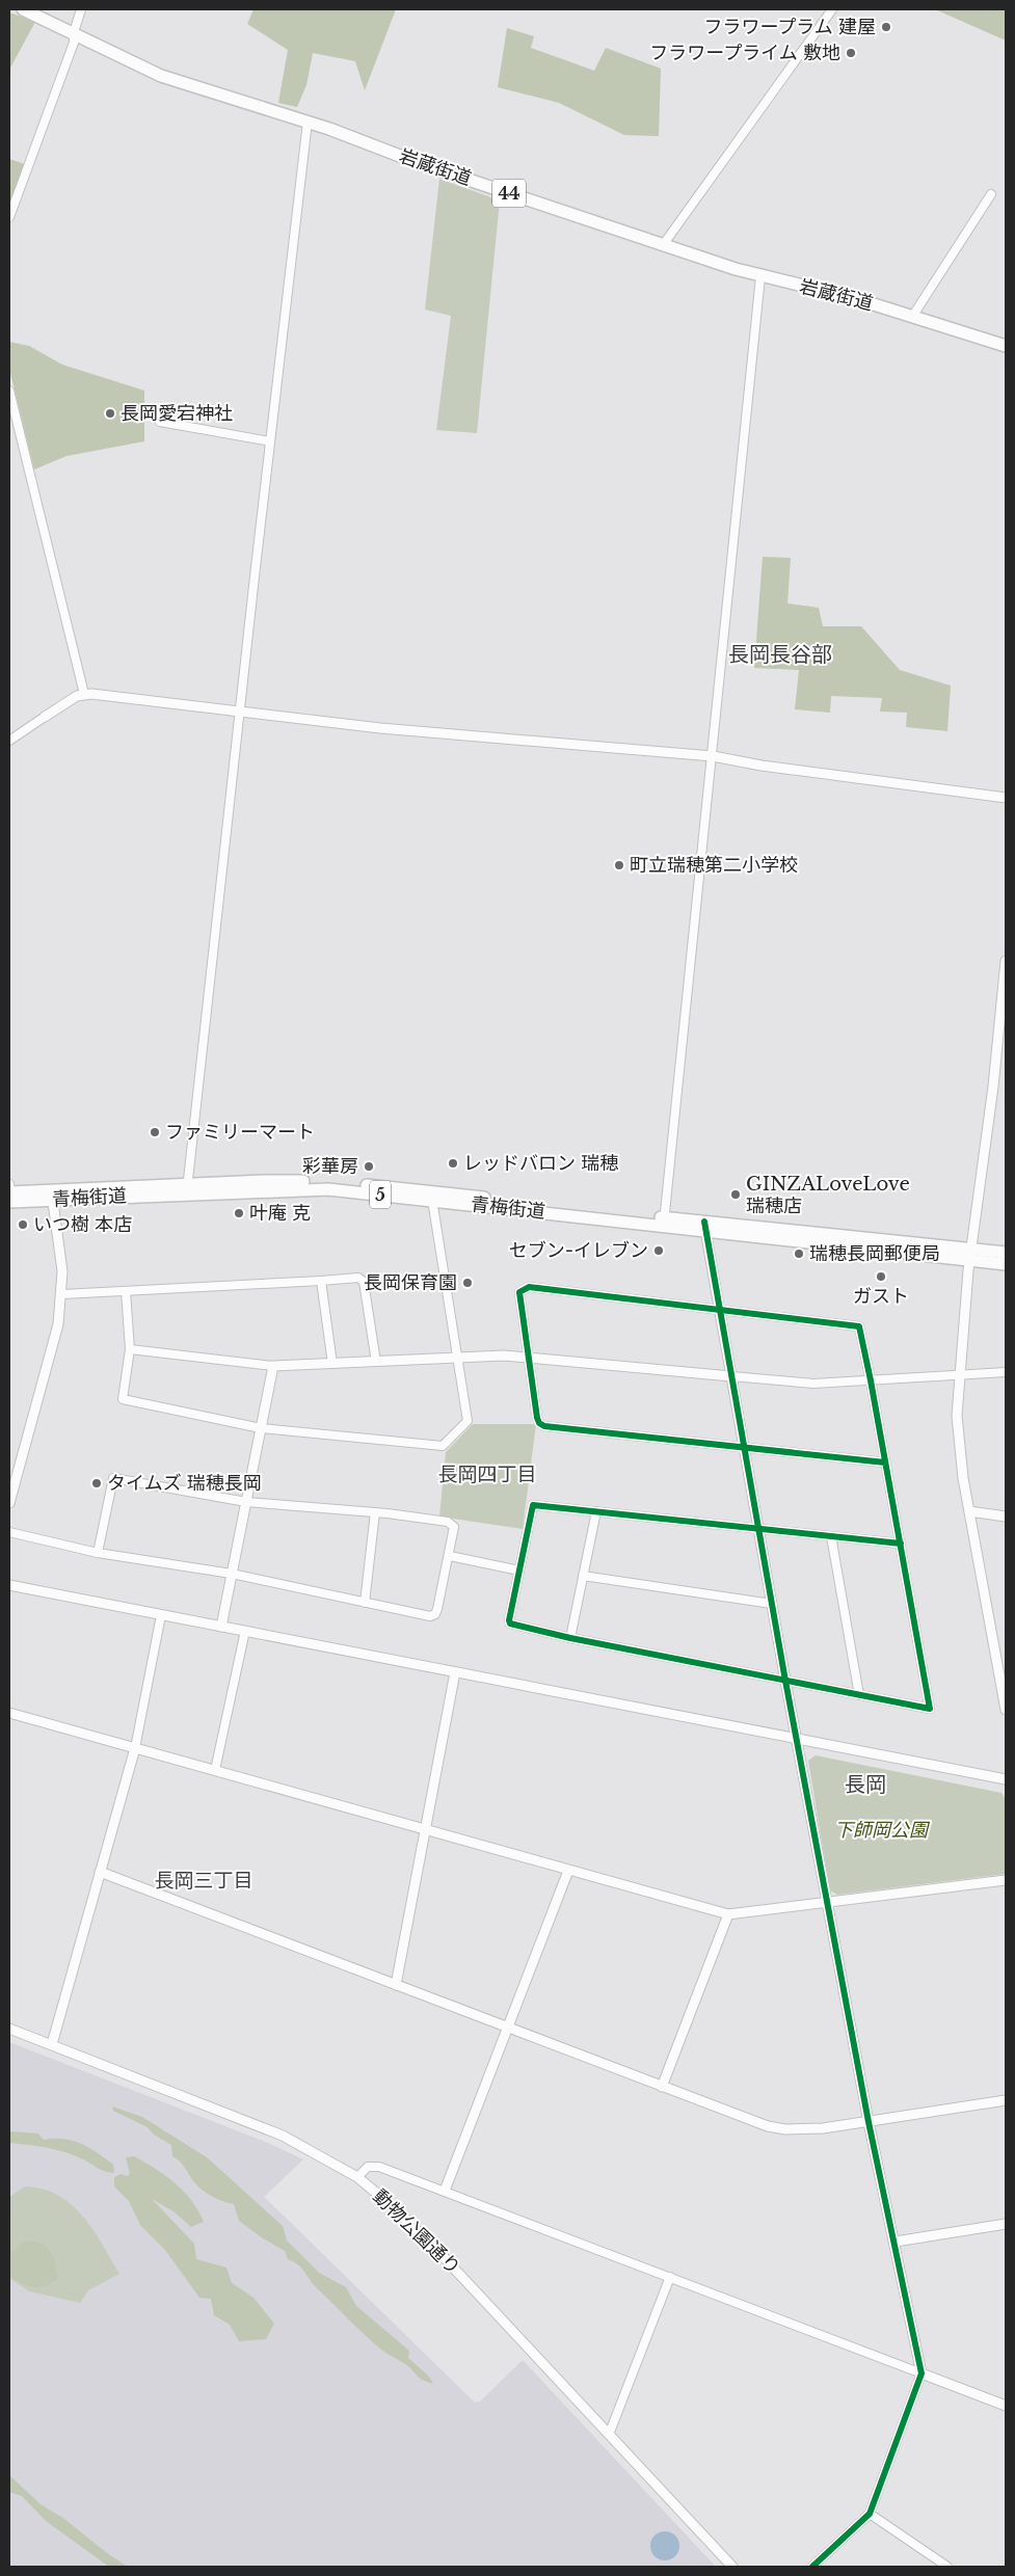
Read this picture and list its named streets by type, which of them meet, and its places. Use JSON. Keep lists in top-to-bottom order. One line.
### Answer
{"streets":{"main road":["岩蔵街道","44","5","青梅街道"],"street":["動物公園通り"]},"districts":["長岡長谷部","長岡四丁目","長岡","長岡三丁目"],"parks":["下師岡公園"],"places":["フラワープラム 建屋","フラワープライム 敷地","長岡愛宕神社","町立瑞穂第二小学校","ファミリーマート","レッドバロン 瑞穂","彩華房","GINZALoveLove 瑞穂店","叶庵 克","いつ樹 本店","セブン-イレブン","瑞穂長岡郵便局","ガスト","長岡保育園","タイムズ 瑞穂長岡"]}
